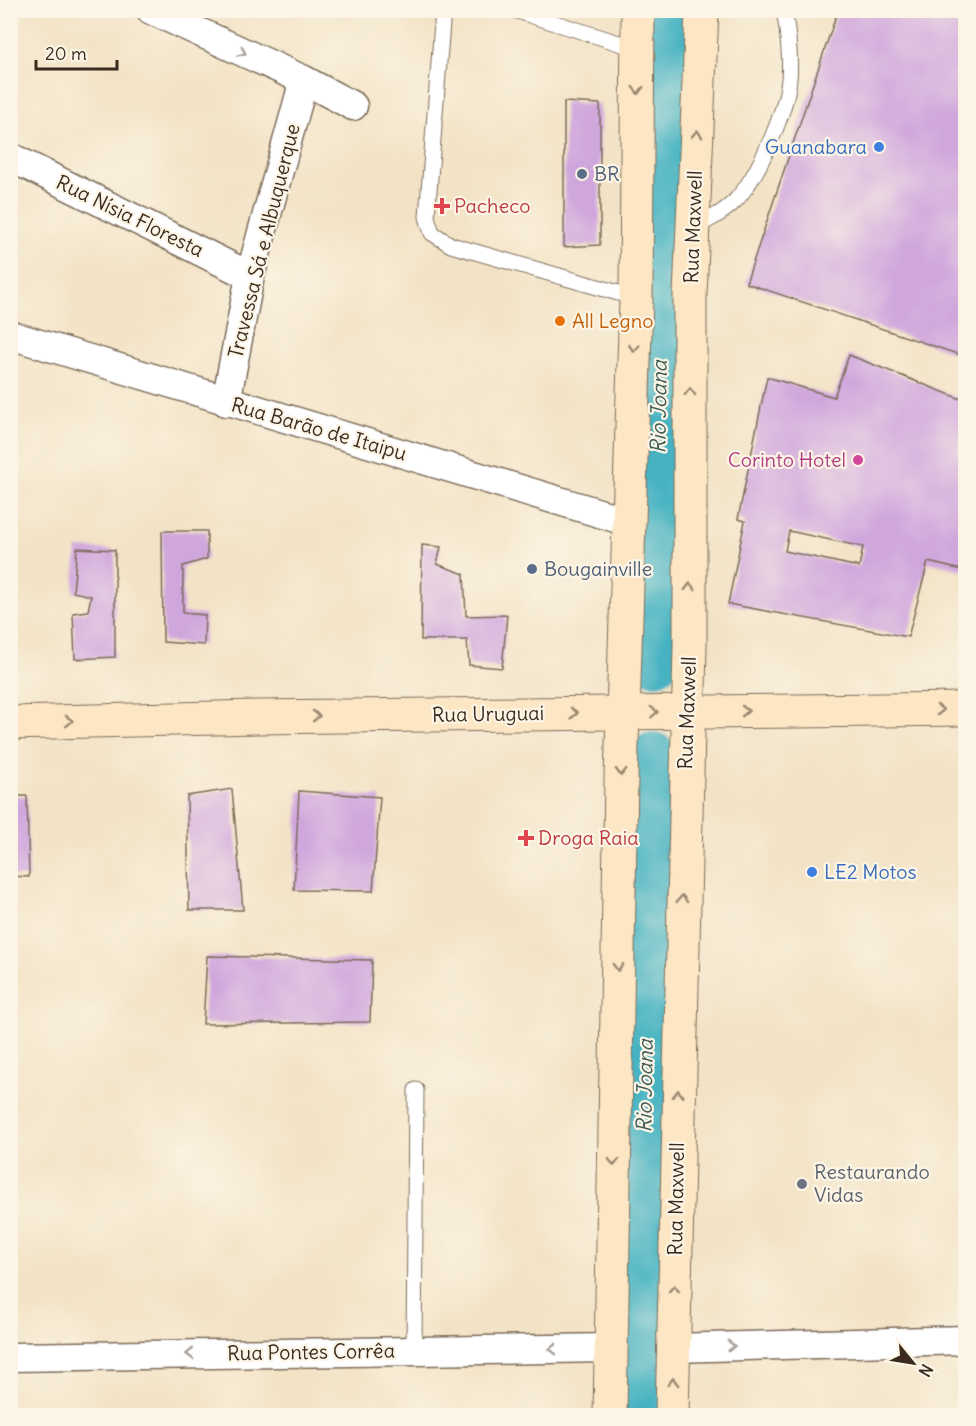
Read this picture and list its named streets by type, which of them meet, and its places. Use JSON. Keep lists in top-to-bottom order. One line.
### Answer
{"streets":{"main road":["Rua Maxwell","Rua Uruguai"],"street":["Rua Nísia Floresta","Travessa Sá e Albuquerque","Rua Barão de Itaipu","Rua Pontes Corrêa"]},"crossings":[["Rua Nísia Floresta","Travessa Sá e Albuquerque"],["Rua Maxwell","Rua Uruguai"],["Travessa Sá e Albuquerque","Rua Barão de Itaipu"]],"one_way":["Rua Uruguai","Rua Pontes Corrêa"],"water":["Rio Joana"],"places":{"other":["Guanabara","BR","All Legno","Corinto Hotel","Bougainville","LE2 Motos","Restaurando Vidas"],"health":["Pacheco","Droga Raia"]},"scale_bar":"20 m","north":"bottom right"}
